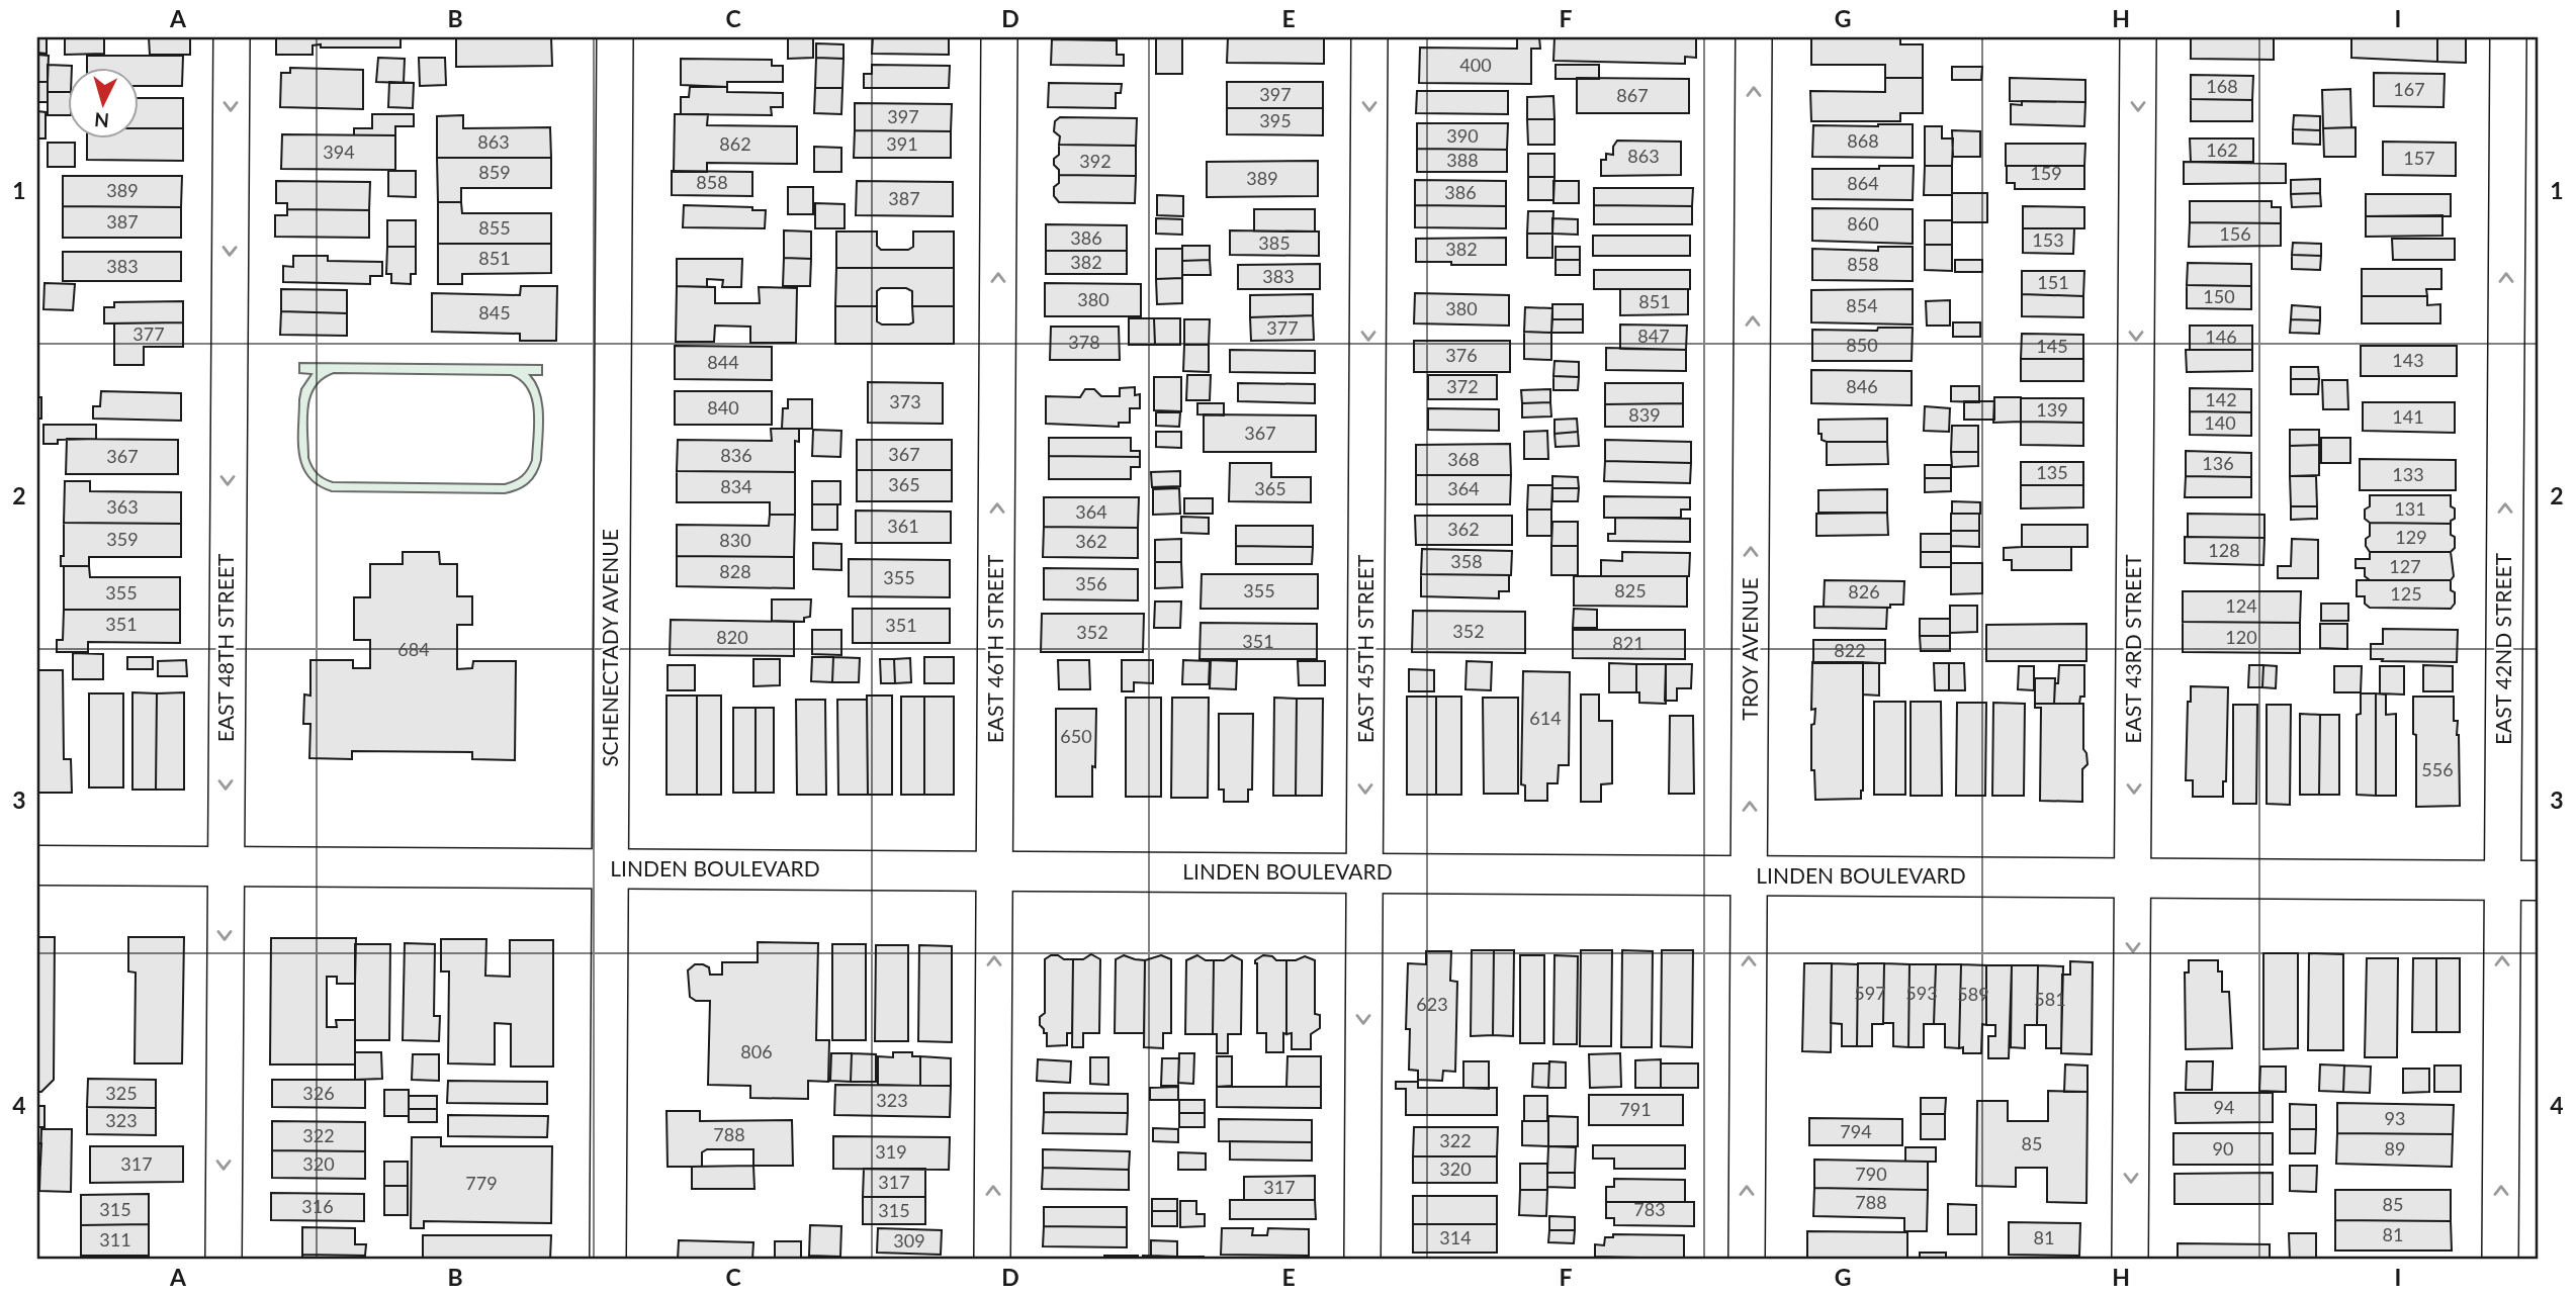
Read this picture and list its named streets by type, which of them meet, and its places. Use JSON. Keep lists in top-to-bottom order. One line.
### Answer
{"streets":{"highway":["LINDEN BOULEVARD"],"street":["EAST 48TH STREET","SCHENECTADY AVENUE","EAST 46TH STREET","EAST 45TH STREET","TROY AVENUE","EAST 43RD STREET","EAST 42ND STREET"]},"crossings":[["EAST 48TH STREET","LINDEN BOULEVARD"],["SCHENECTADY AVENUE","LINDEN BOULEVARD"],["EAST 46TH STREET","LINDEN BOULEVARD"],["EAST 45TH STREET","LINDEN BOULEVARD"],["TROY AVENUE","LINDEN BOULEVARD"],["EAST 43RD STREET","LINDEN BOULEVARD"],["EAST 42ND STREET","LINDEN BOULEVARD"]],"one_way":["EAST 48TH STREET","EAST 46TH STREET","EAST 45TH STREET","TROY AVENUE","EAST 43RD STREET","EAST 42ND STREET"],"house_numbers":["400","168","167","397","867","397","395","390","868","863","862","391","162","394","863","157","388","392","859","159","389","858","864","389","386","387","387","860","855","156","386","153","385","382","851","382","858","383","383","151","150","380","851","854","380","845","377","377","847","146","378","850","145","376","143","844","372","846","142","373","840","139","839","141","140","367","367","836","367","368","136","135","133","365","834","365","364","363","131","364","361","362","129","359","830","362","128","358","127","828","355","356","355","825","826","355","125","124","351","351","352","352","820","120","351","821","684","822","614","650","556","597","593","589","581","623","806","325","326","323","94","791","93","323","794","788","322","322","85","90","89","319","317","320","320","790","317","779","317","788","85","316","315","783","315","81","314","81","311","309"],"north":"bottom","grid":{"columns":["A","B","C","D","E","F","G","H","I"],"rows":["1","2","3","4"]}}
